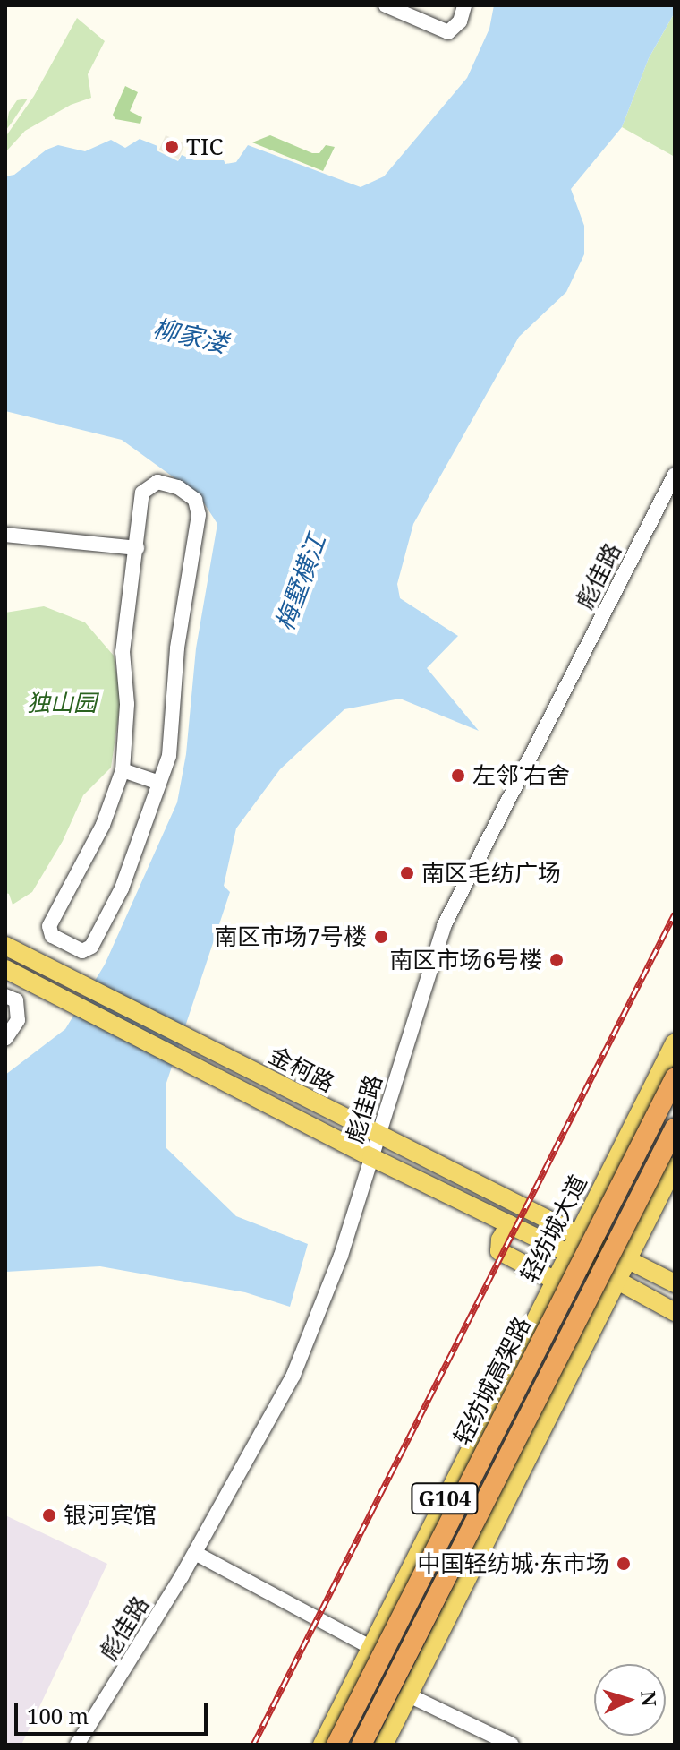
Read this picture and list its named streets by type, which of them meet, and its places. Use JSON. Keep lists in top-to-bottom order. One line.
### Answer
{"streets":{"highway":["轻纺城高架路"],"main road":["金柯路","轻纺城大道","G104"],"street":["彪佳路"]},"crossings":[["彪佳路","金柯路"],["金柯路","轻纺城大道"],["金柯路","G104"]],"water":["柳家溇","梅墅横江"],"parks":["独山园"],"places":["TIC","左邻˙右舍","南区毛纺广场","南区市场7号楼","南区市场6号楼","银河宾馆","中国轻纺城·东市场"],"scale_bar":"100 m","north":"right"}
